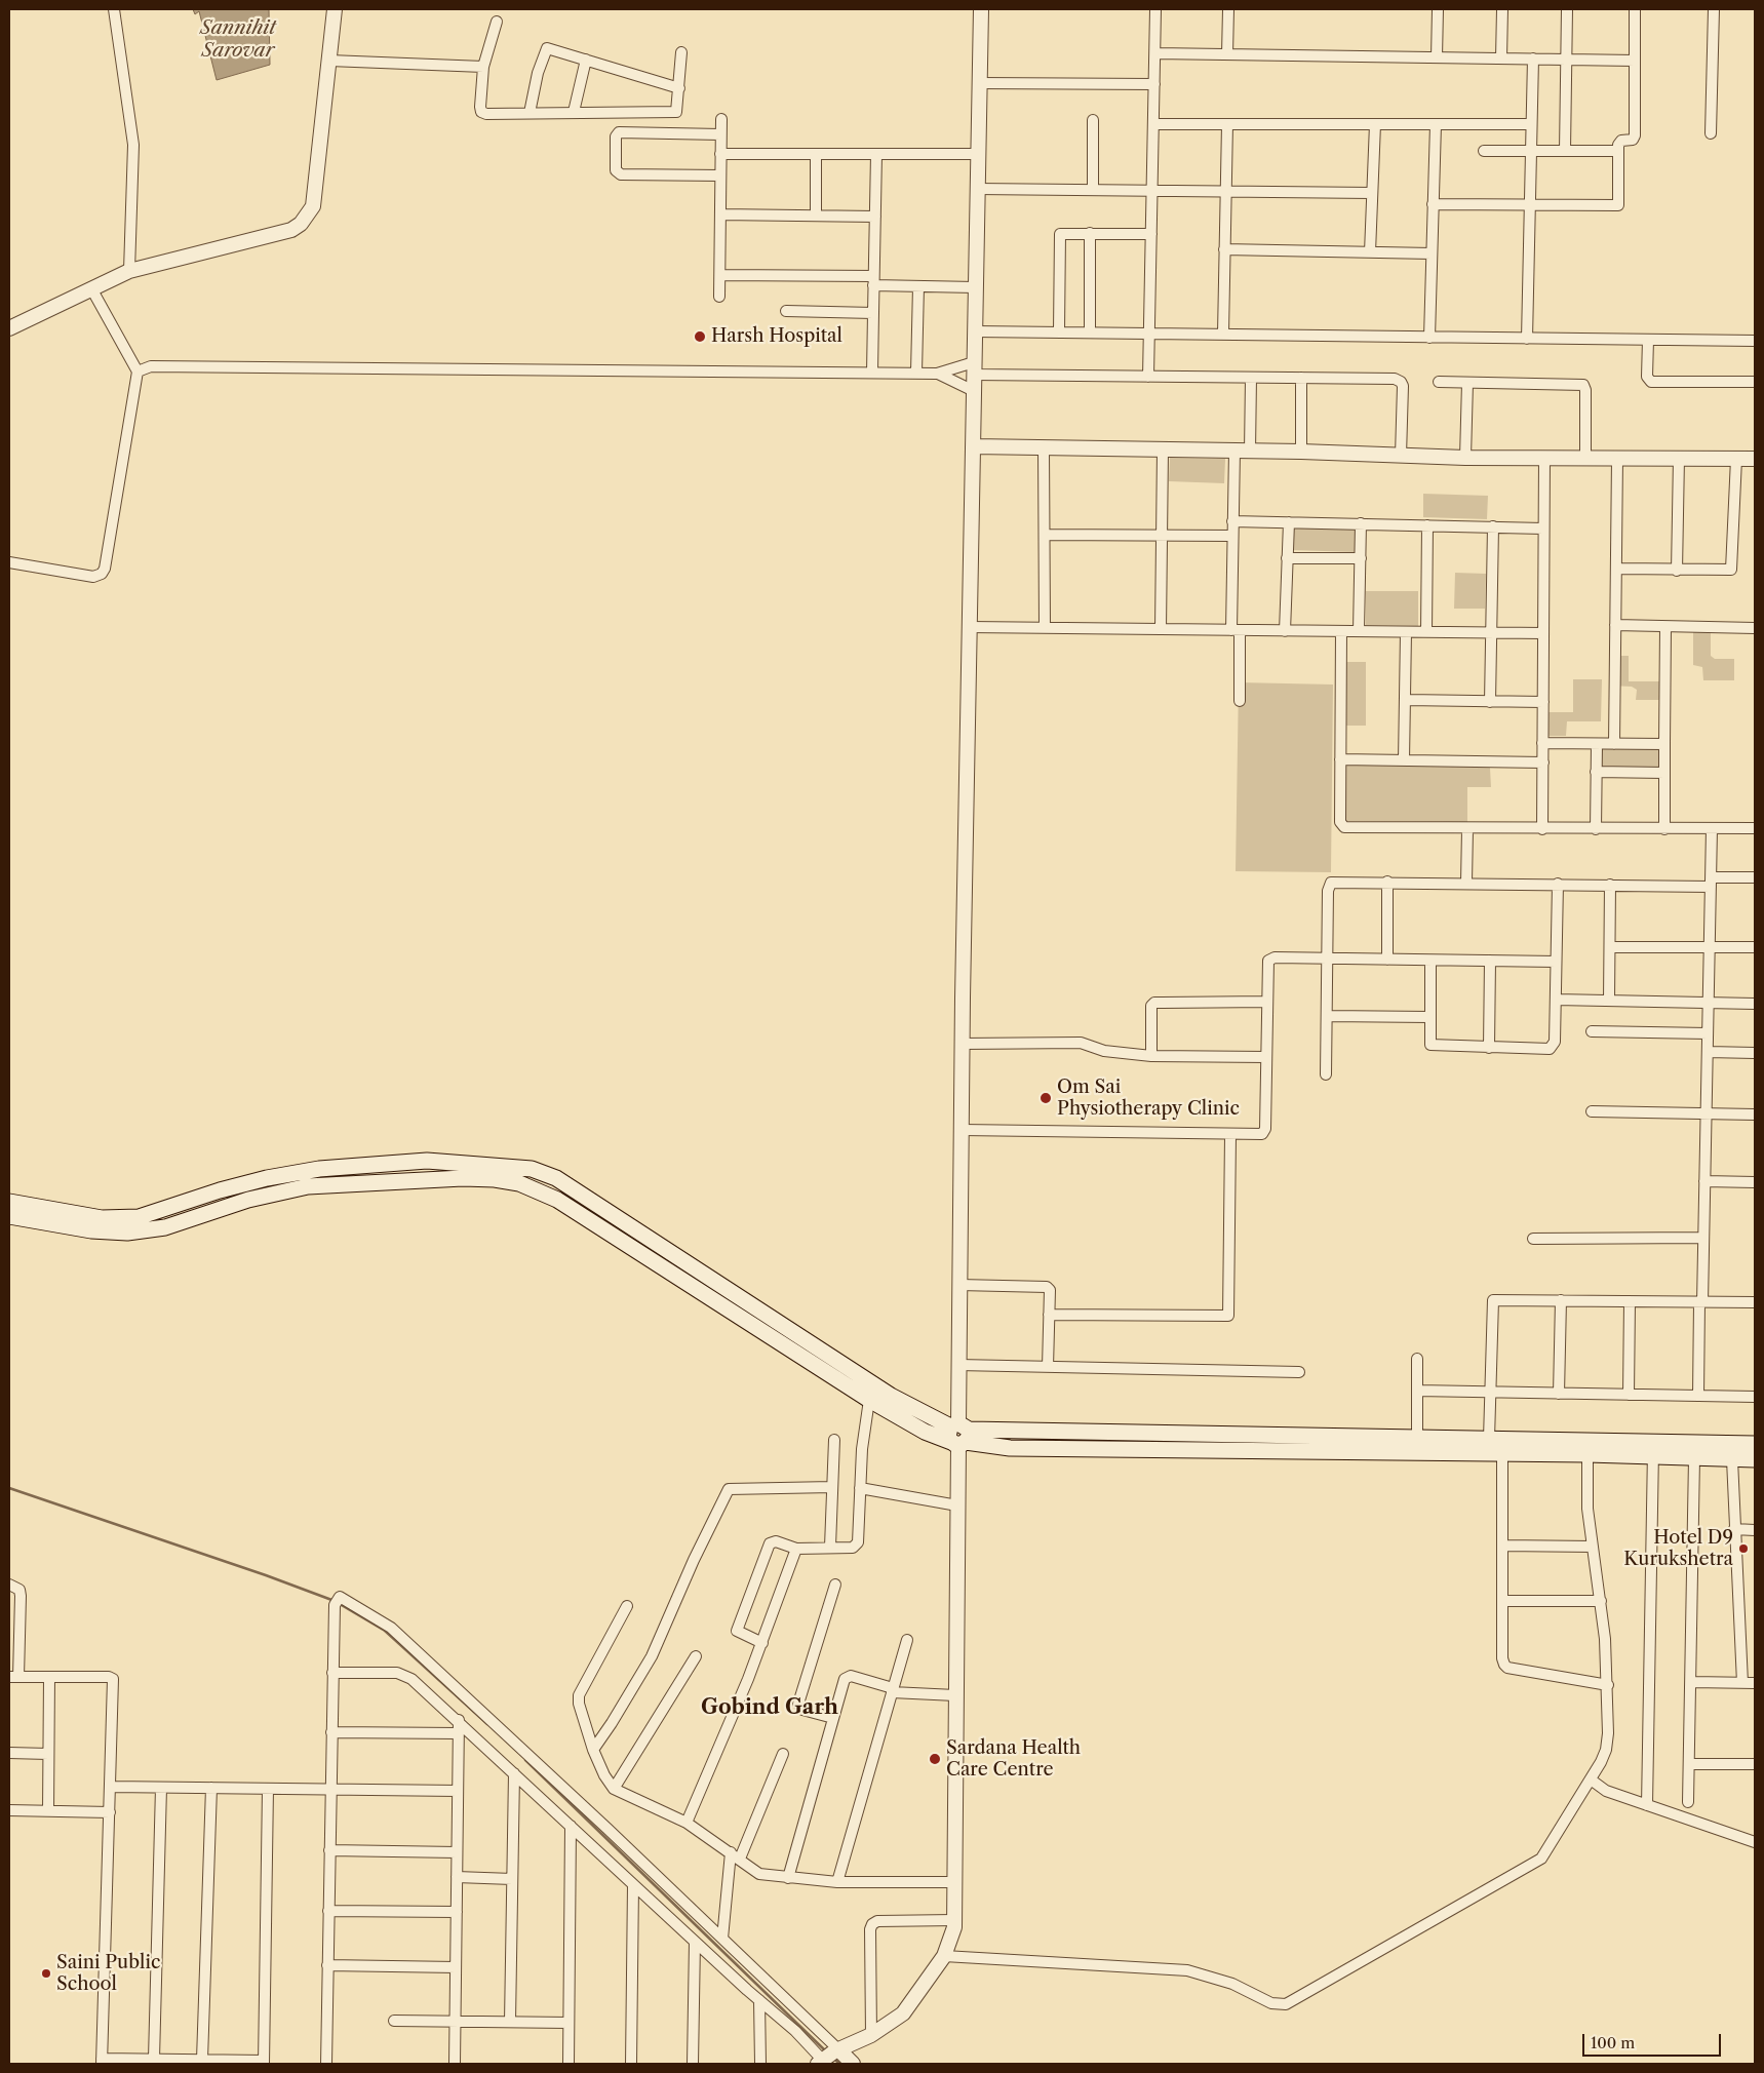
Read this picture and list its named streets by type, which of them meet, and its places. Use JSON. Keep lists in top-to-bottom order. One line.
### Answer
{"districts":["Gobind Garh"],"water":["Sannihit Sarovar"],"places":["Harsh Hospital","Om Sai Physiotherapy Clinic","Hotel D9 Kurukshetra","Sardana Health Care Centre","Saini Public School"],"scale_bar":"100 m"}
